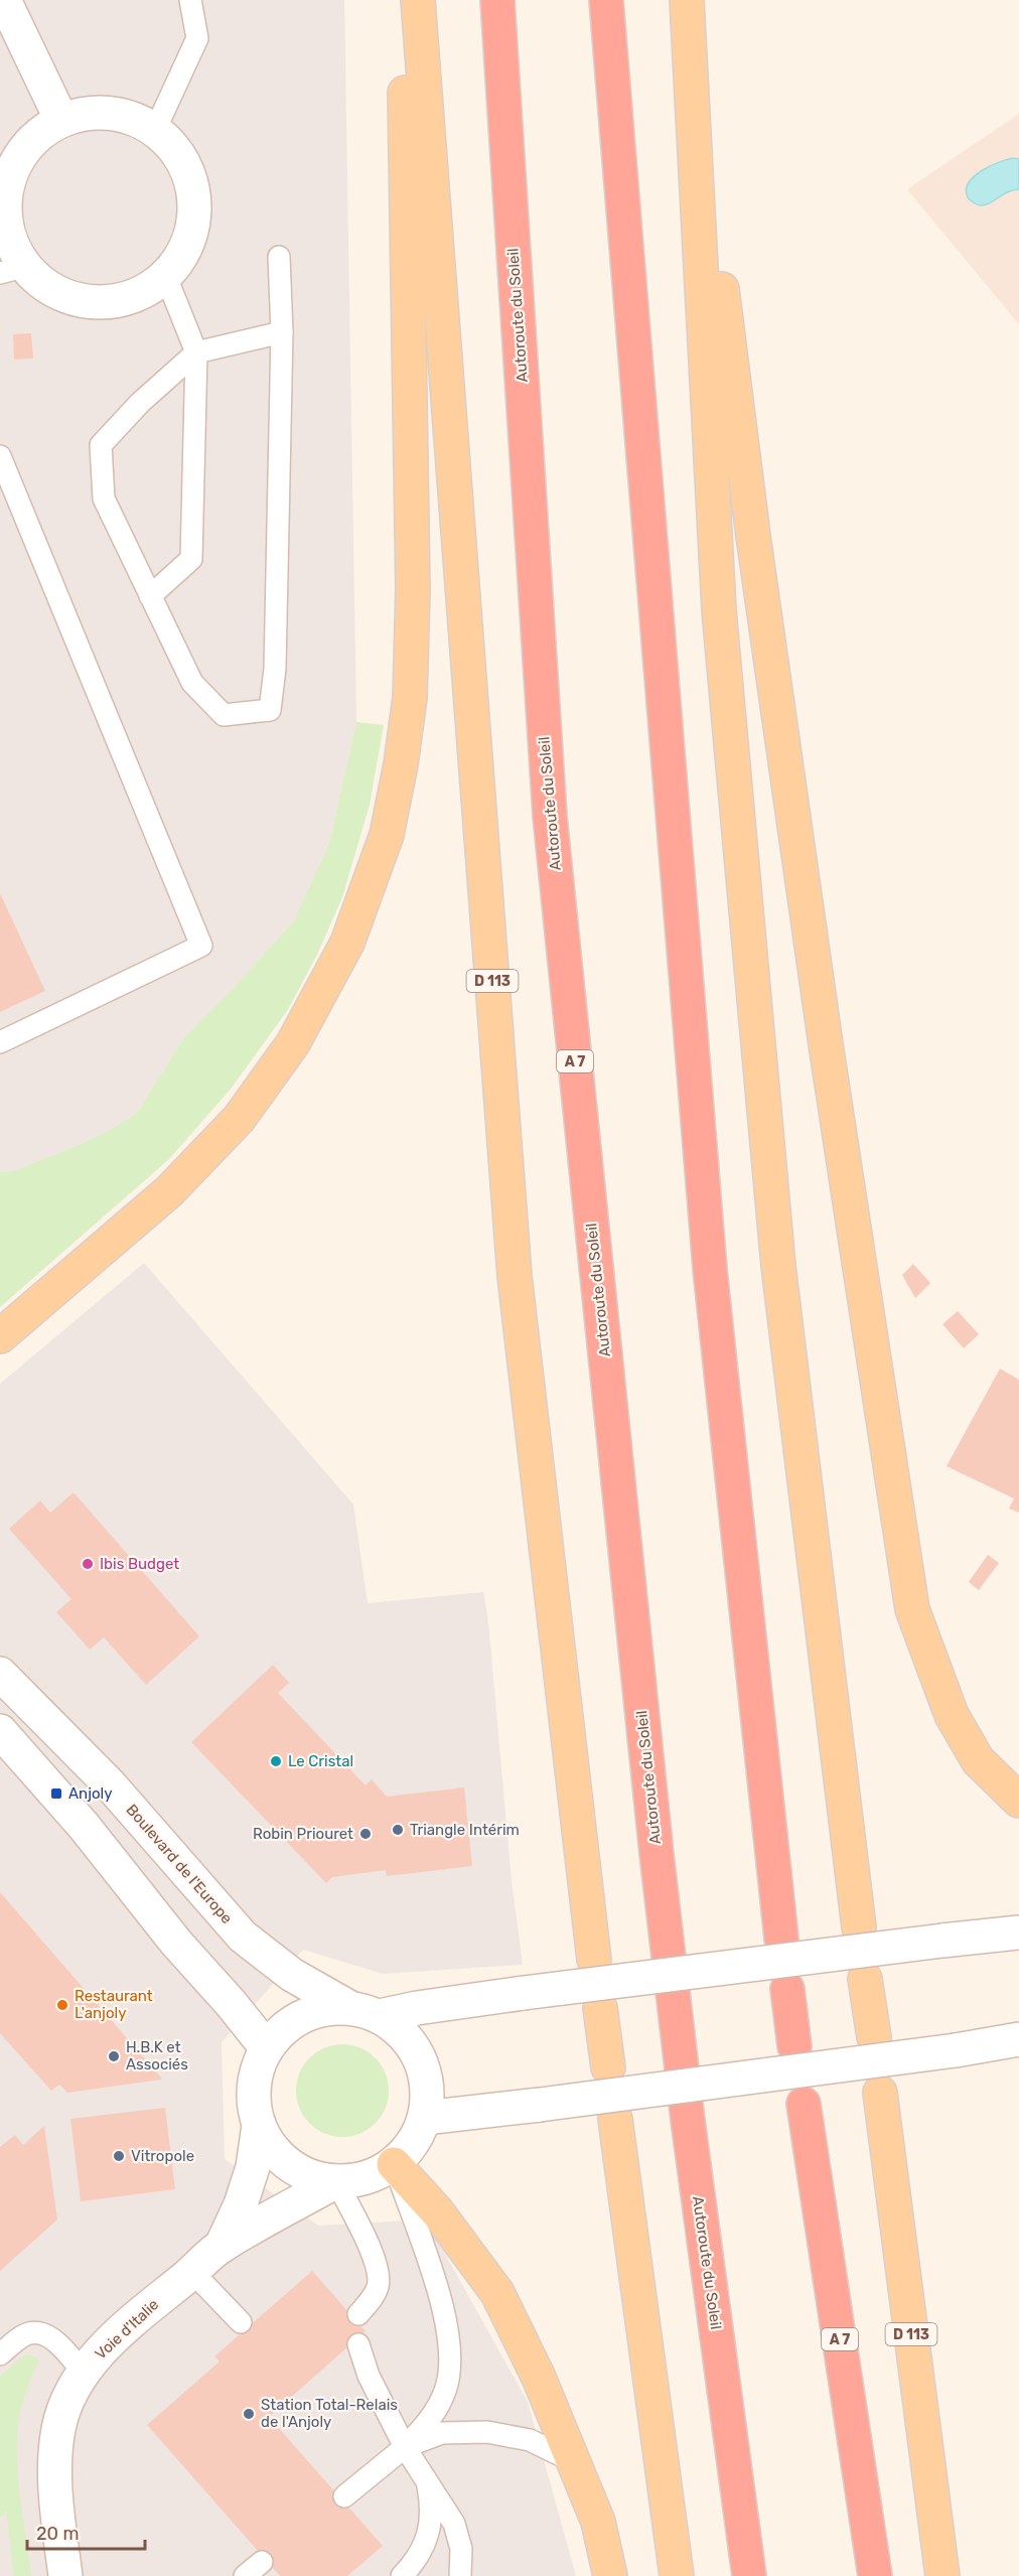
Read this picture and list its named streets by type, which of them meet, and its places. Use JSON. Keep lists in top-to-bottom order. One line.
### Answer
{"streets":{"highway":["Autoroute du Soleil","A 7"],"main road":["D 113"],"street":["Boulevard de l'Europe","Voie d'Italie"]},"crossings":[["Boulevard de l'Europe","Voie d'Italie"]],"places":{"other":["Ibis Budget","Le Cristal","Triangle Intérim","Robin Priouret","Restaurant L'anjoly","H.B.K et Associés","Vitropole","Station Total-Relais de l'Anjoly"],"transit":["Anjoly"]},"scale_bar":"20 m"}
